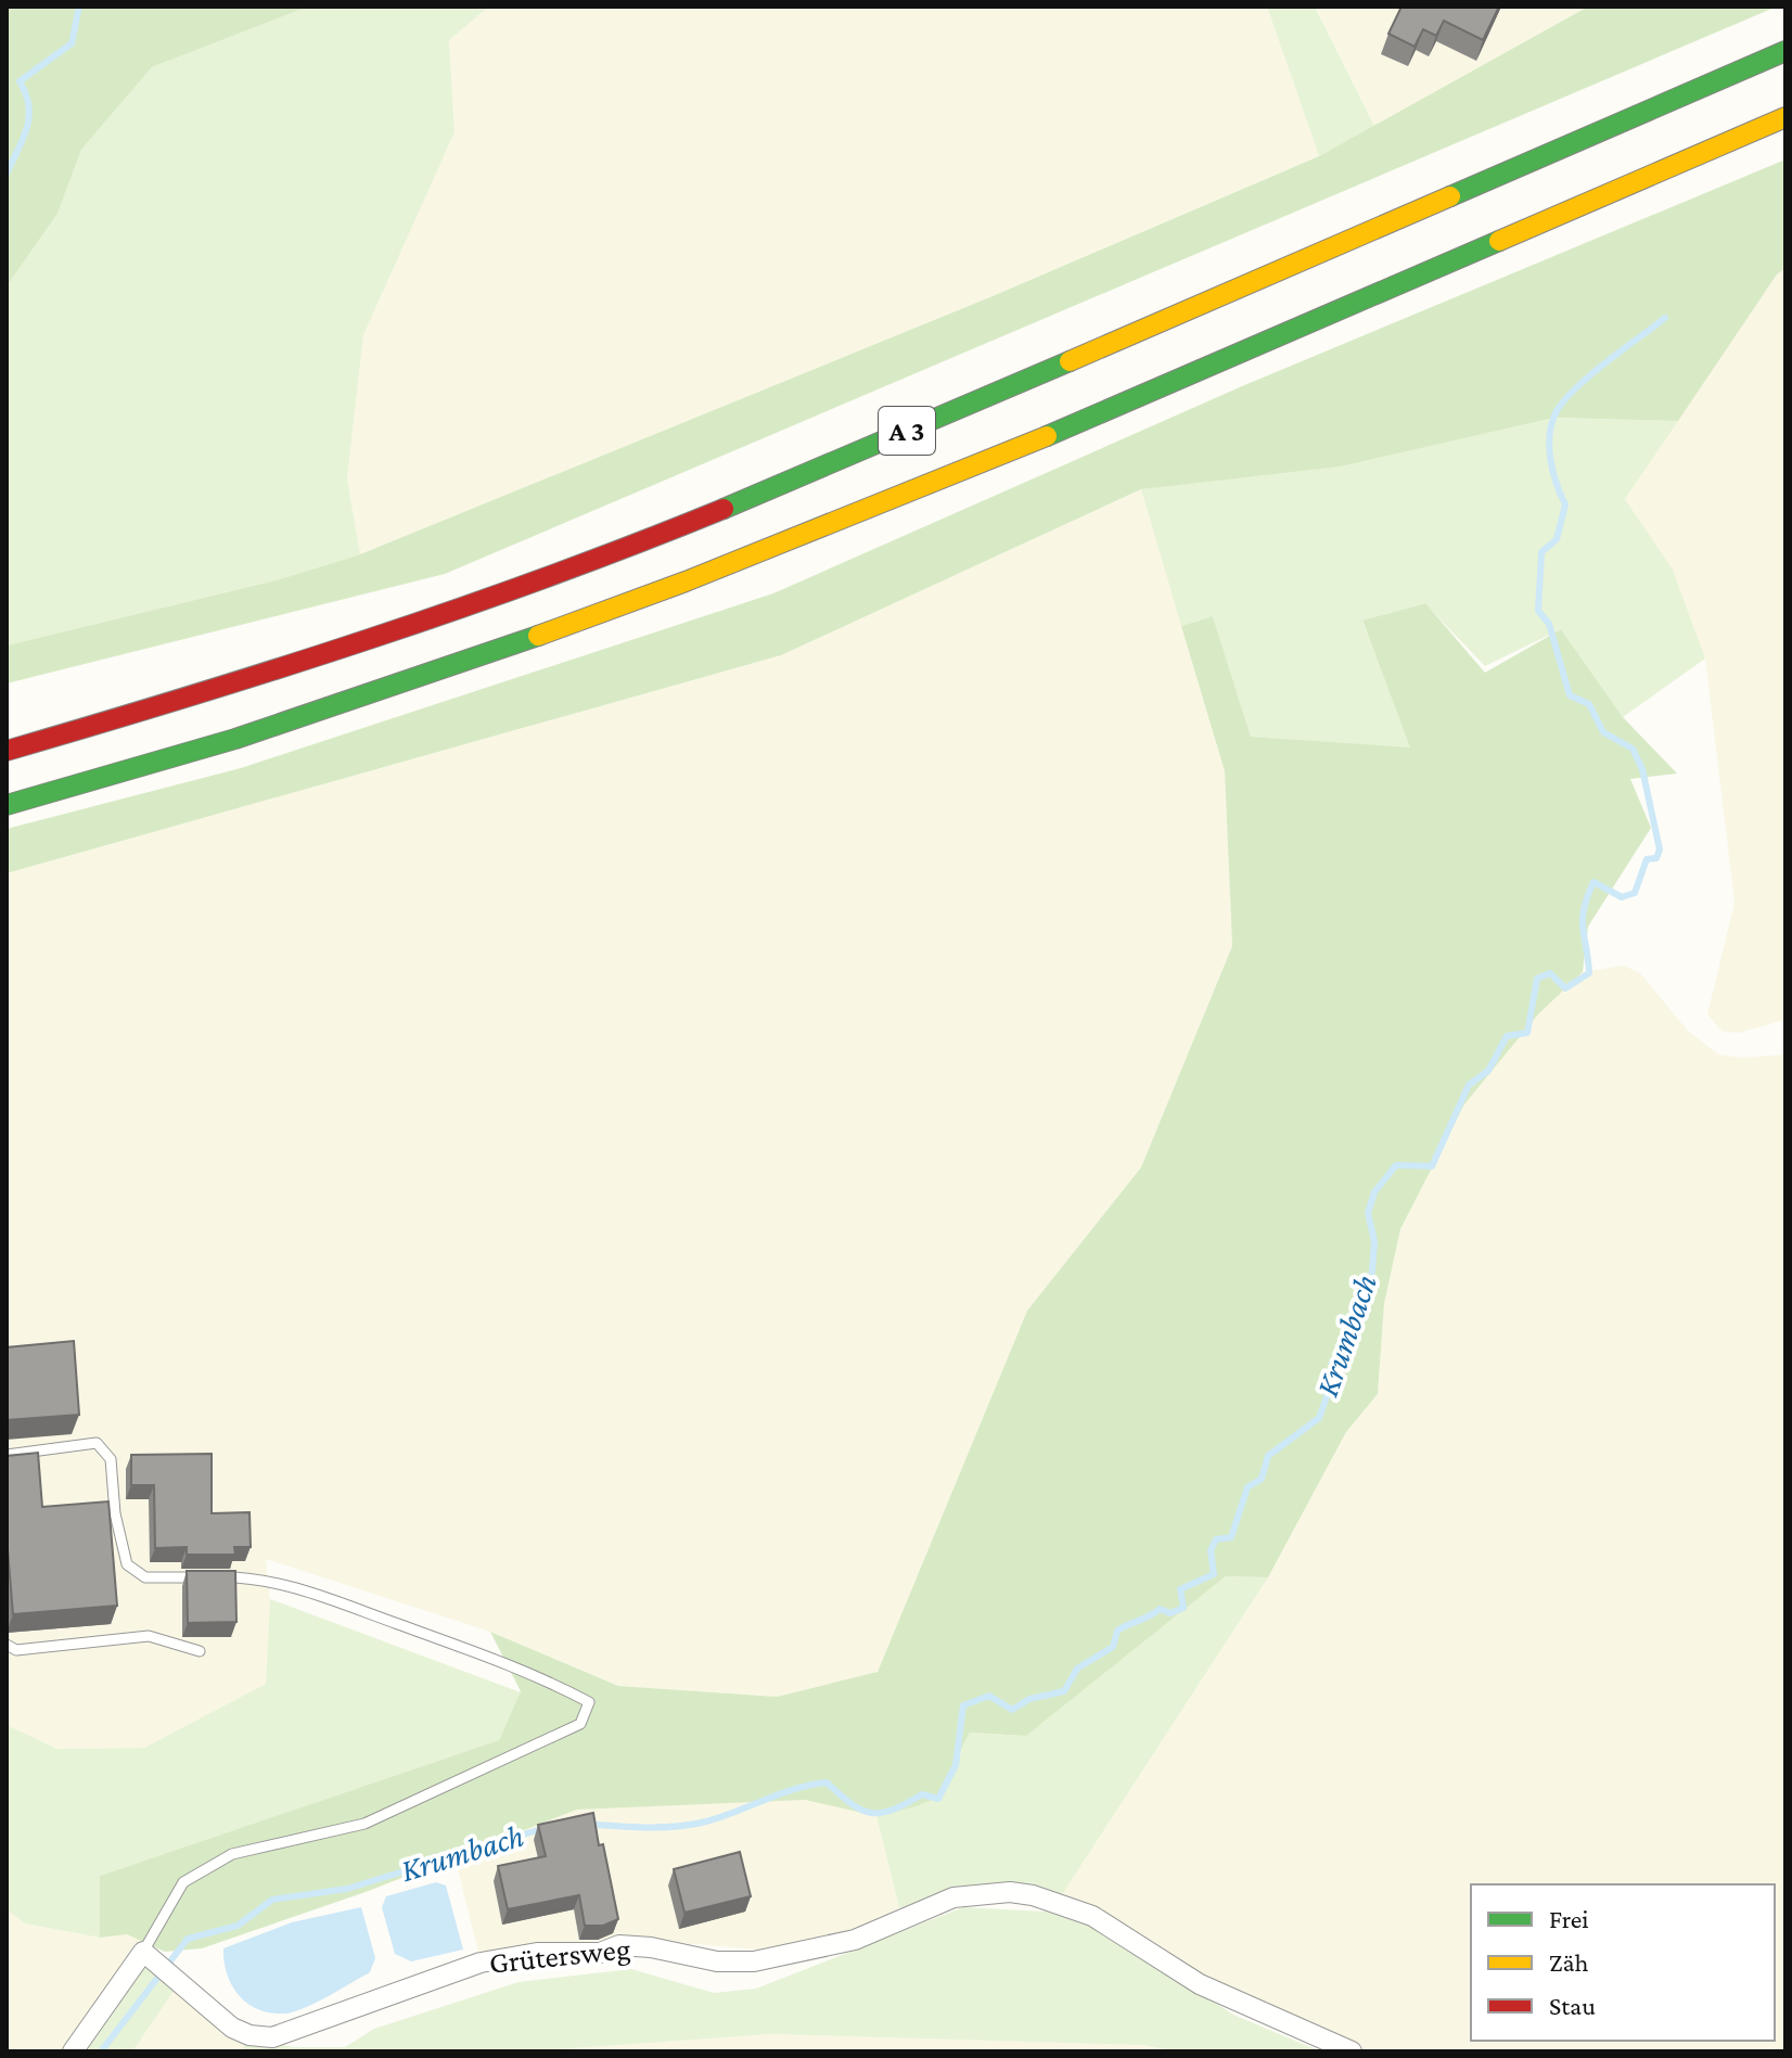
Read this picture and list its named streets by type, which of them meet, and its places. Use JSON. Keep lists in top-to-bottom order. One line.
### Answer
{"streets":{"highway":["A 3"],"street":["Grütersweg"]},"water":["Krumbach"],"legend":["Frei","Zäh","Stau"]}
